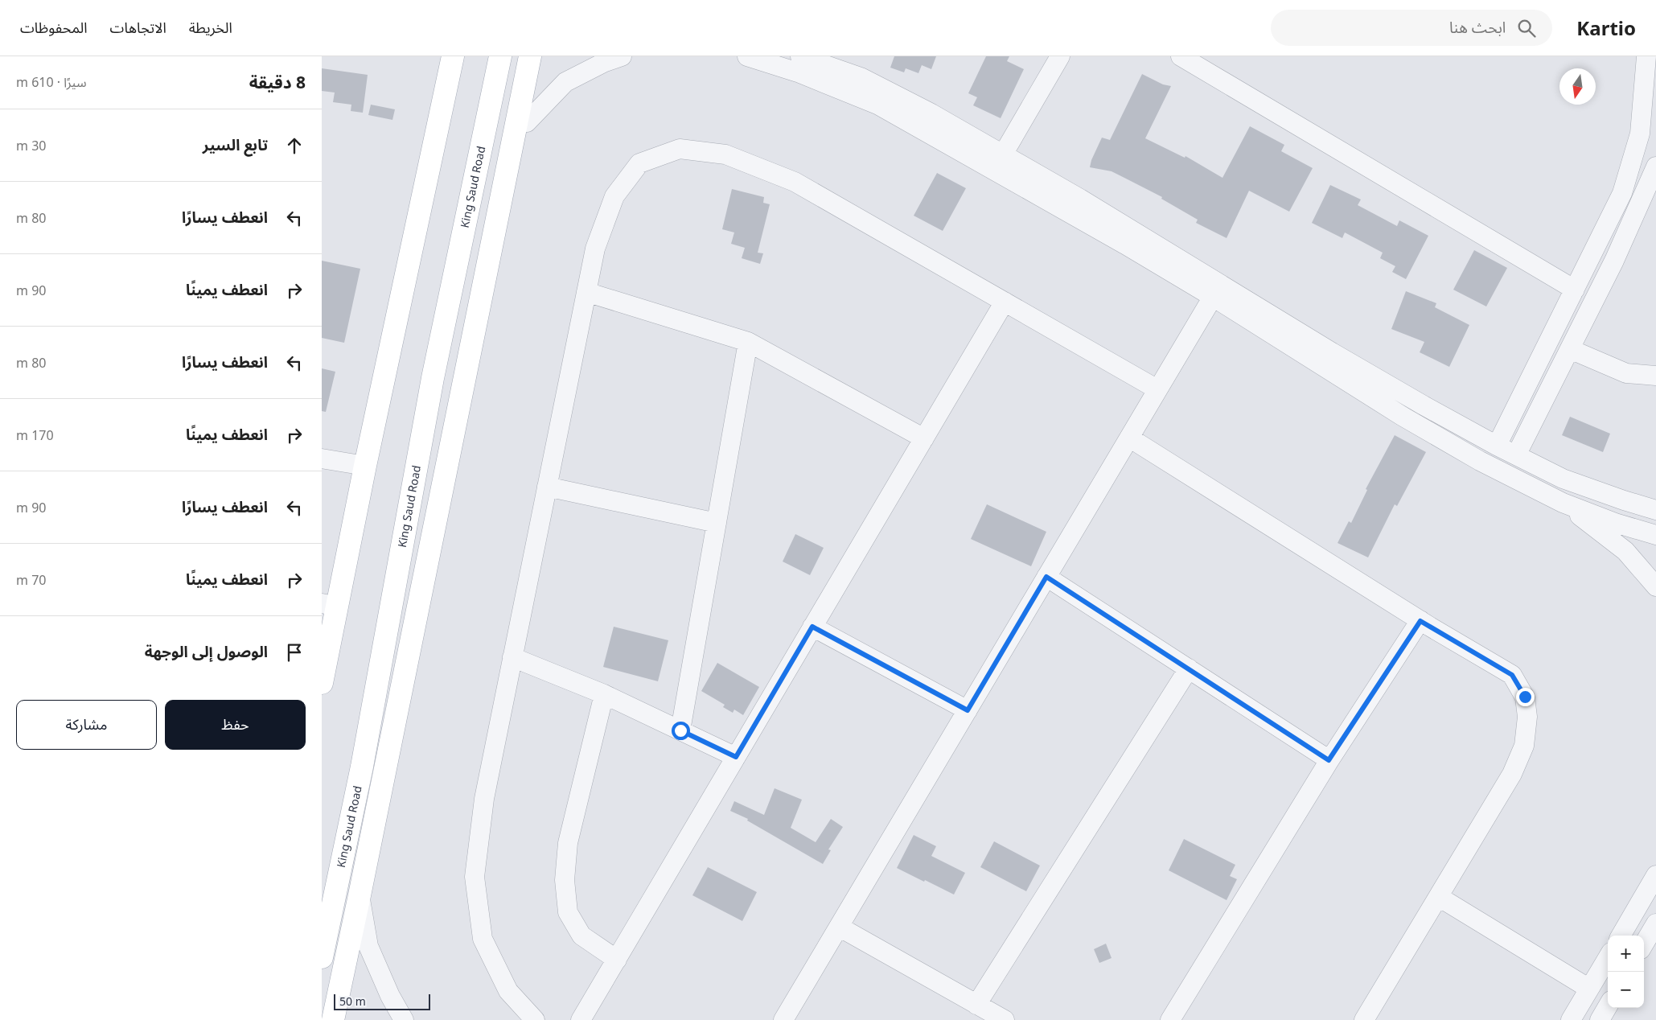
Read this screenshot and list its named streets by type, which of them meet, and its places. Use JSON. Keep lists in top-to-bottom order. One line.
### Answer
{"streets":{"main road":["King Saud Road"]},"scale_bar":"50 m","north":"bottom","page":{"header":"Kartio","search":"ابحث هنا","nav":["الخريطة","الاتجاهات","المحفوظات"],"heading":["8 دقيقة","سيرًا · 610 m"],"list":[["تابع السير","30 m"],["انعطف يسارًا","80 m"],["انعطف يمينًا","90 m"],["انعطف يسارًا","80 m"],["انعطف يمينًا","170 m"],["انعطف يسارًا","90 m"],["انعطف يمينًا","70 m"],"الوصول إلى الوجهة"],"buttons":["حفظ","مشاركة"],"map_buttons":["+","−"],"scale":"50 m"}}
